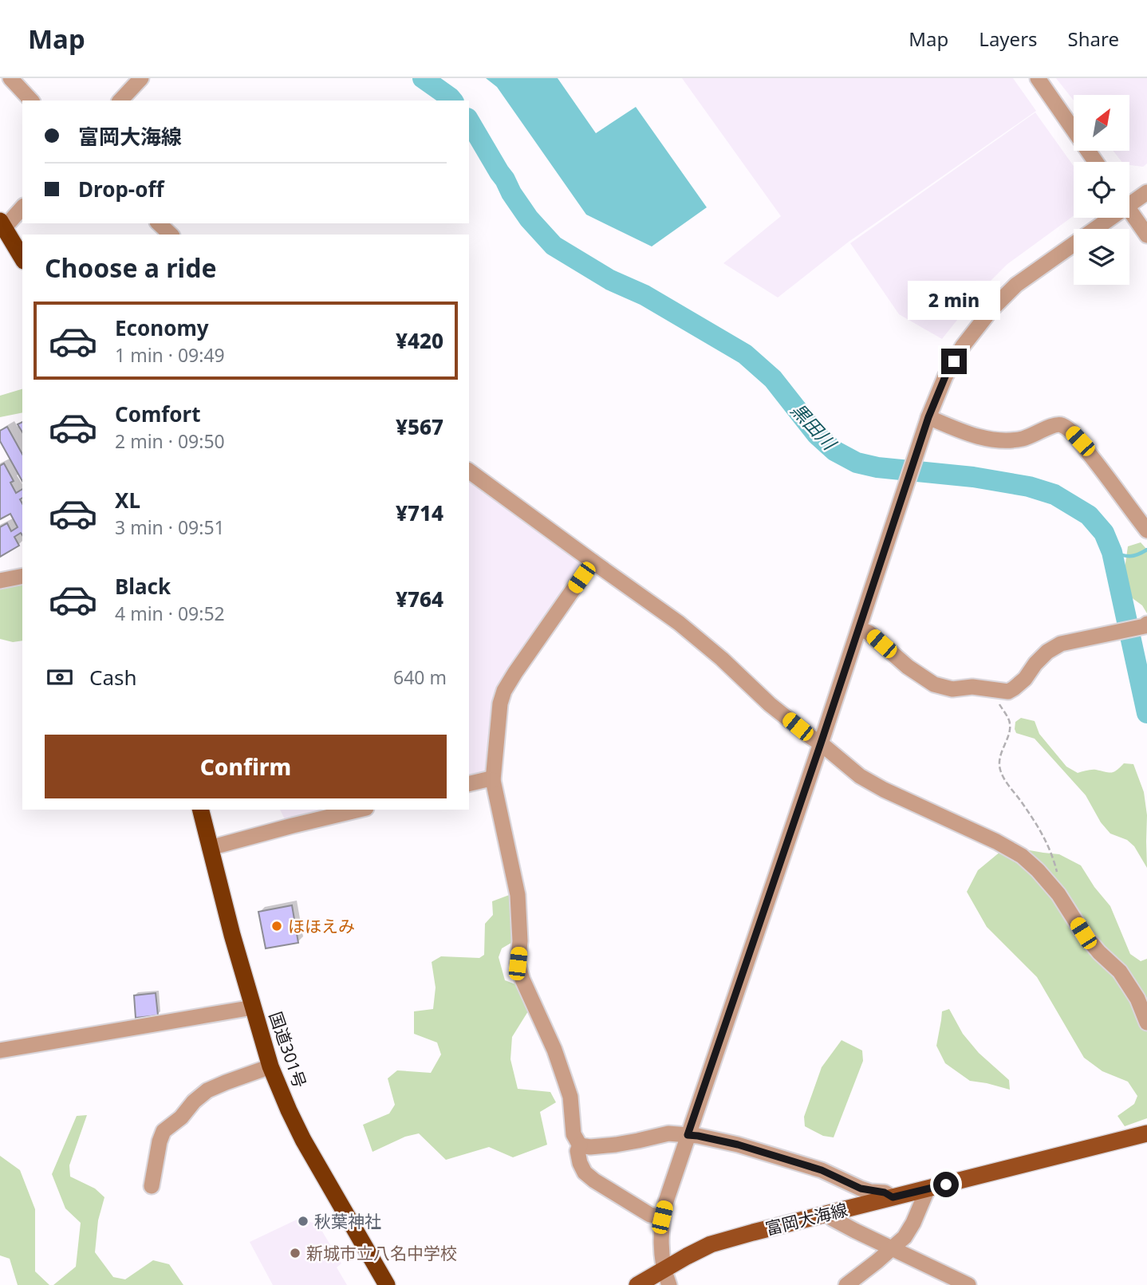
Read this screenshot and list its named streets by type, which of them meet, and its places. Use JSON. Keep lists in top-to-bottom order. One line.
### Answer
{"streets":{"highway":["国道301号"],"main road":["富岡大海線"]},"water":["黒田川"],"places":["ほほえみ","秋葉神社","新城市立八名中学校"],"north":"top right","page":{"header":"Map","nav":["Map","Layers","Share"],"banner":["富岡大海線","Drop-off"],"heading":"Choose a ride","bubble":"2 min","list":[{"name":"Economy","note":"1 min · 09:49","value":"¥420"},{"name":"Comfort","note":"2 min · 09:50","value":"¥567"},{"name":"XL","note":"3 min · 09:51","value":"¥714"},{"name":"Black","note":"4 min · 09:52","value":"¥764"}],"pay":["Cash","640 m"],"buttons":"Confirm"}}
